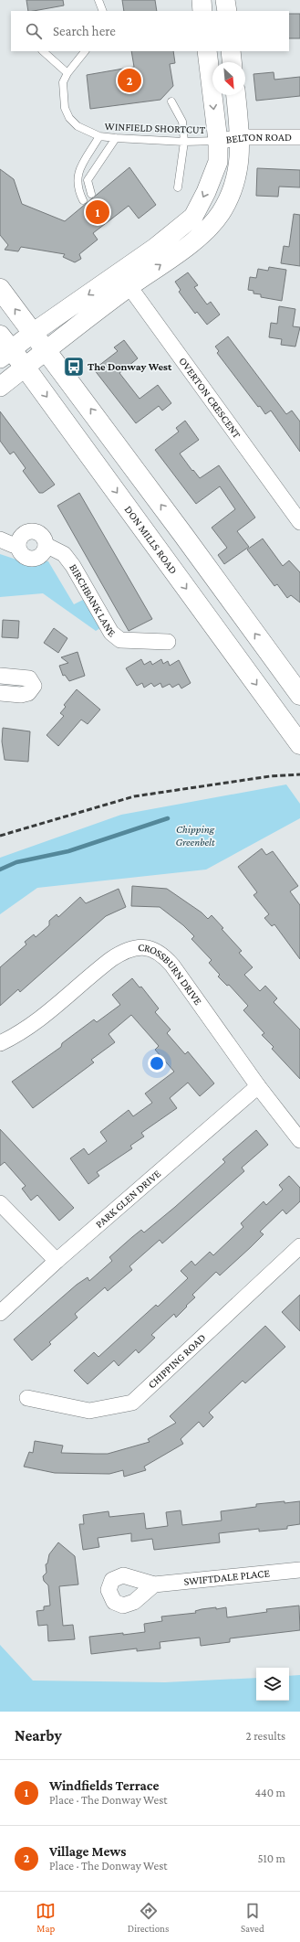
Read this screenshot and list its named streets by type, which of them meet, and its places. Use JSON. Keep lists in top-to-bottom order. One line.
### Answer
{"streets":{"main road":["DON MILLS ROAD"],"street":["BELTON ROAD","OVERTON CRESCENT","BIRCHBANK LANE","CROSSBURN DRIVE","PARK GLEN DRIVE","CHIPPING ROAD","SWIFTDALE PLACE"],"lane":["WINFIELD SHORTCUT"]},"crossings":[["WINFIELD SHORTCUT","BELTON ROAD"],["CROSSBURN DRIVE","PARK GLEN DRIVE"]],"parks":["Chipping Greenbelt"],"places":{"bus stop":["The Donway West"]},"north":"bottom right","page":{"search":"Search here","pins":["2","1"],"heading":["Nearby","2 results"],"list":[{"mark":"1","name":"Windfields Terrace","note":"Place · The Donway West","value":"440 m"},{"mark":"2","name":"Village Mews","note":"Place · The Donway West","value":"510 m"}],"nav":["Map","Directions","Saved"]}}
